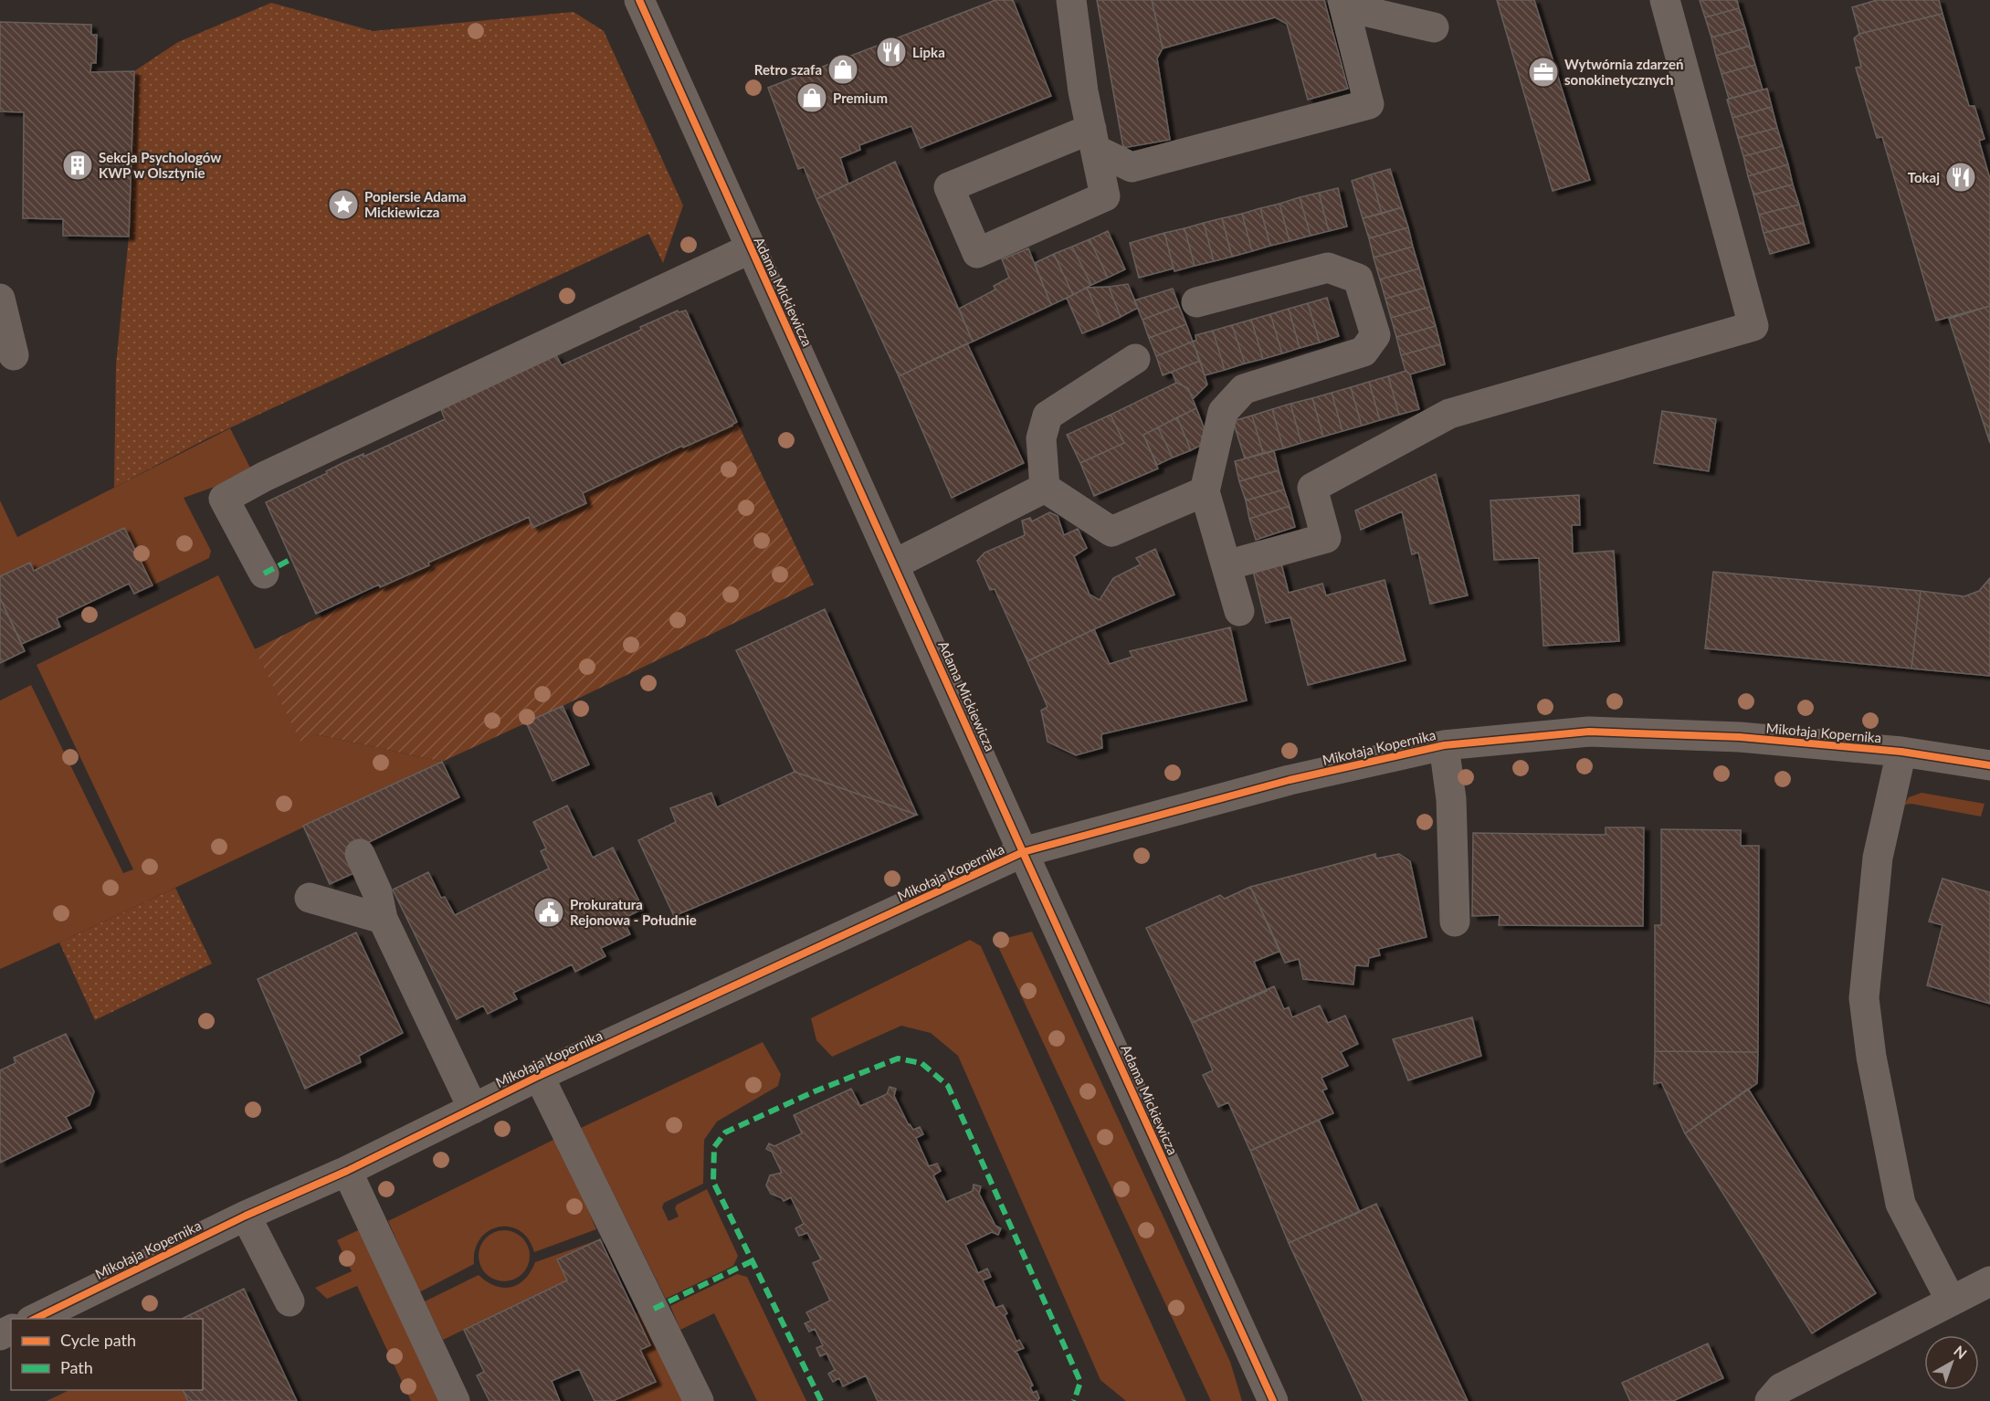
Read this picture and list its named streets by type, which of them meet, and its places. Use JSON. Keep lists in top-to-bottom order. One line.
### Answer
{"streets":{"street":["Adama Mickiewicza","Mikołaja Kopernika"]},"crossings":[["Adama Mickiewicza","Mikołaja Kopernika"]],"places":{"restaurant":["Lipka","Tokaj"],"shop":["Retro szafa","Premium"],"office":["Wytwórnia zdarzeń sonokinetycznych"],"building":["Sekcja Psychologów KWP w Olsztynie"],"place":["Popiersie Adama Mickiewicza"],"public building":["Prokuratura Rejonowa - Południe"]},"legend":["Cycle path","Path"],"north":"top right"}
